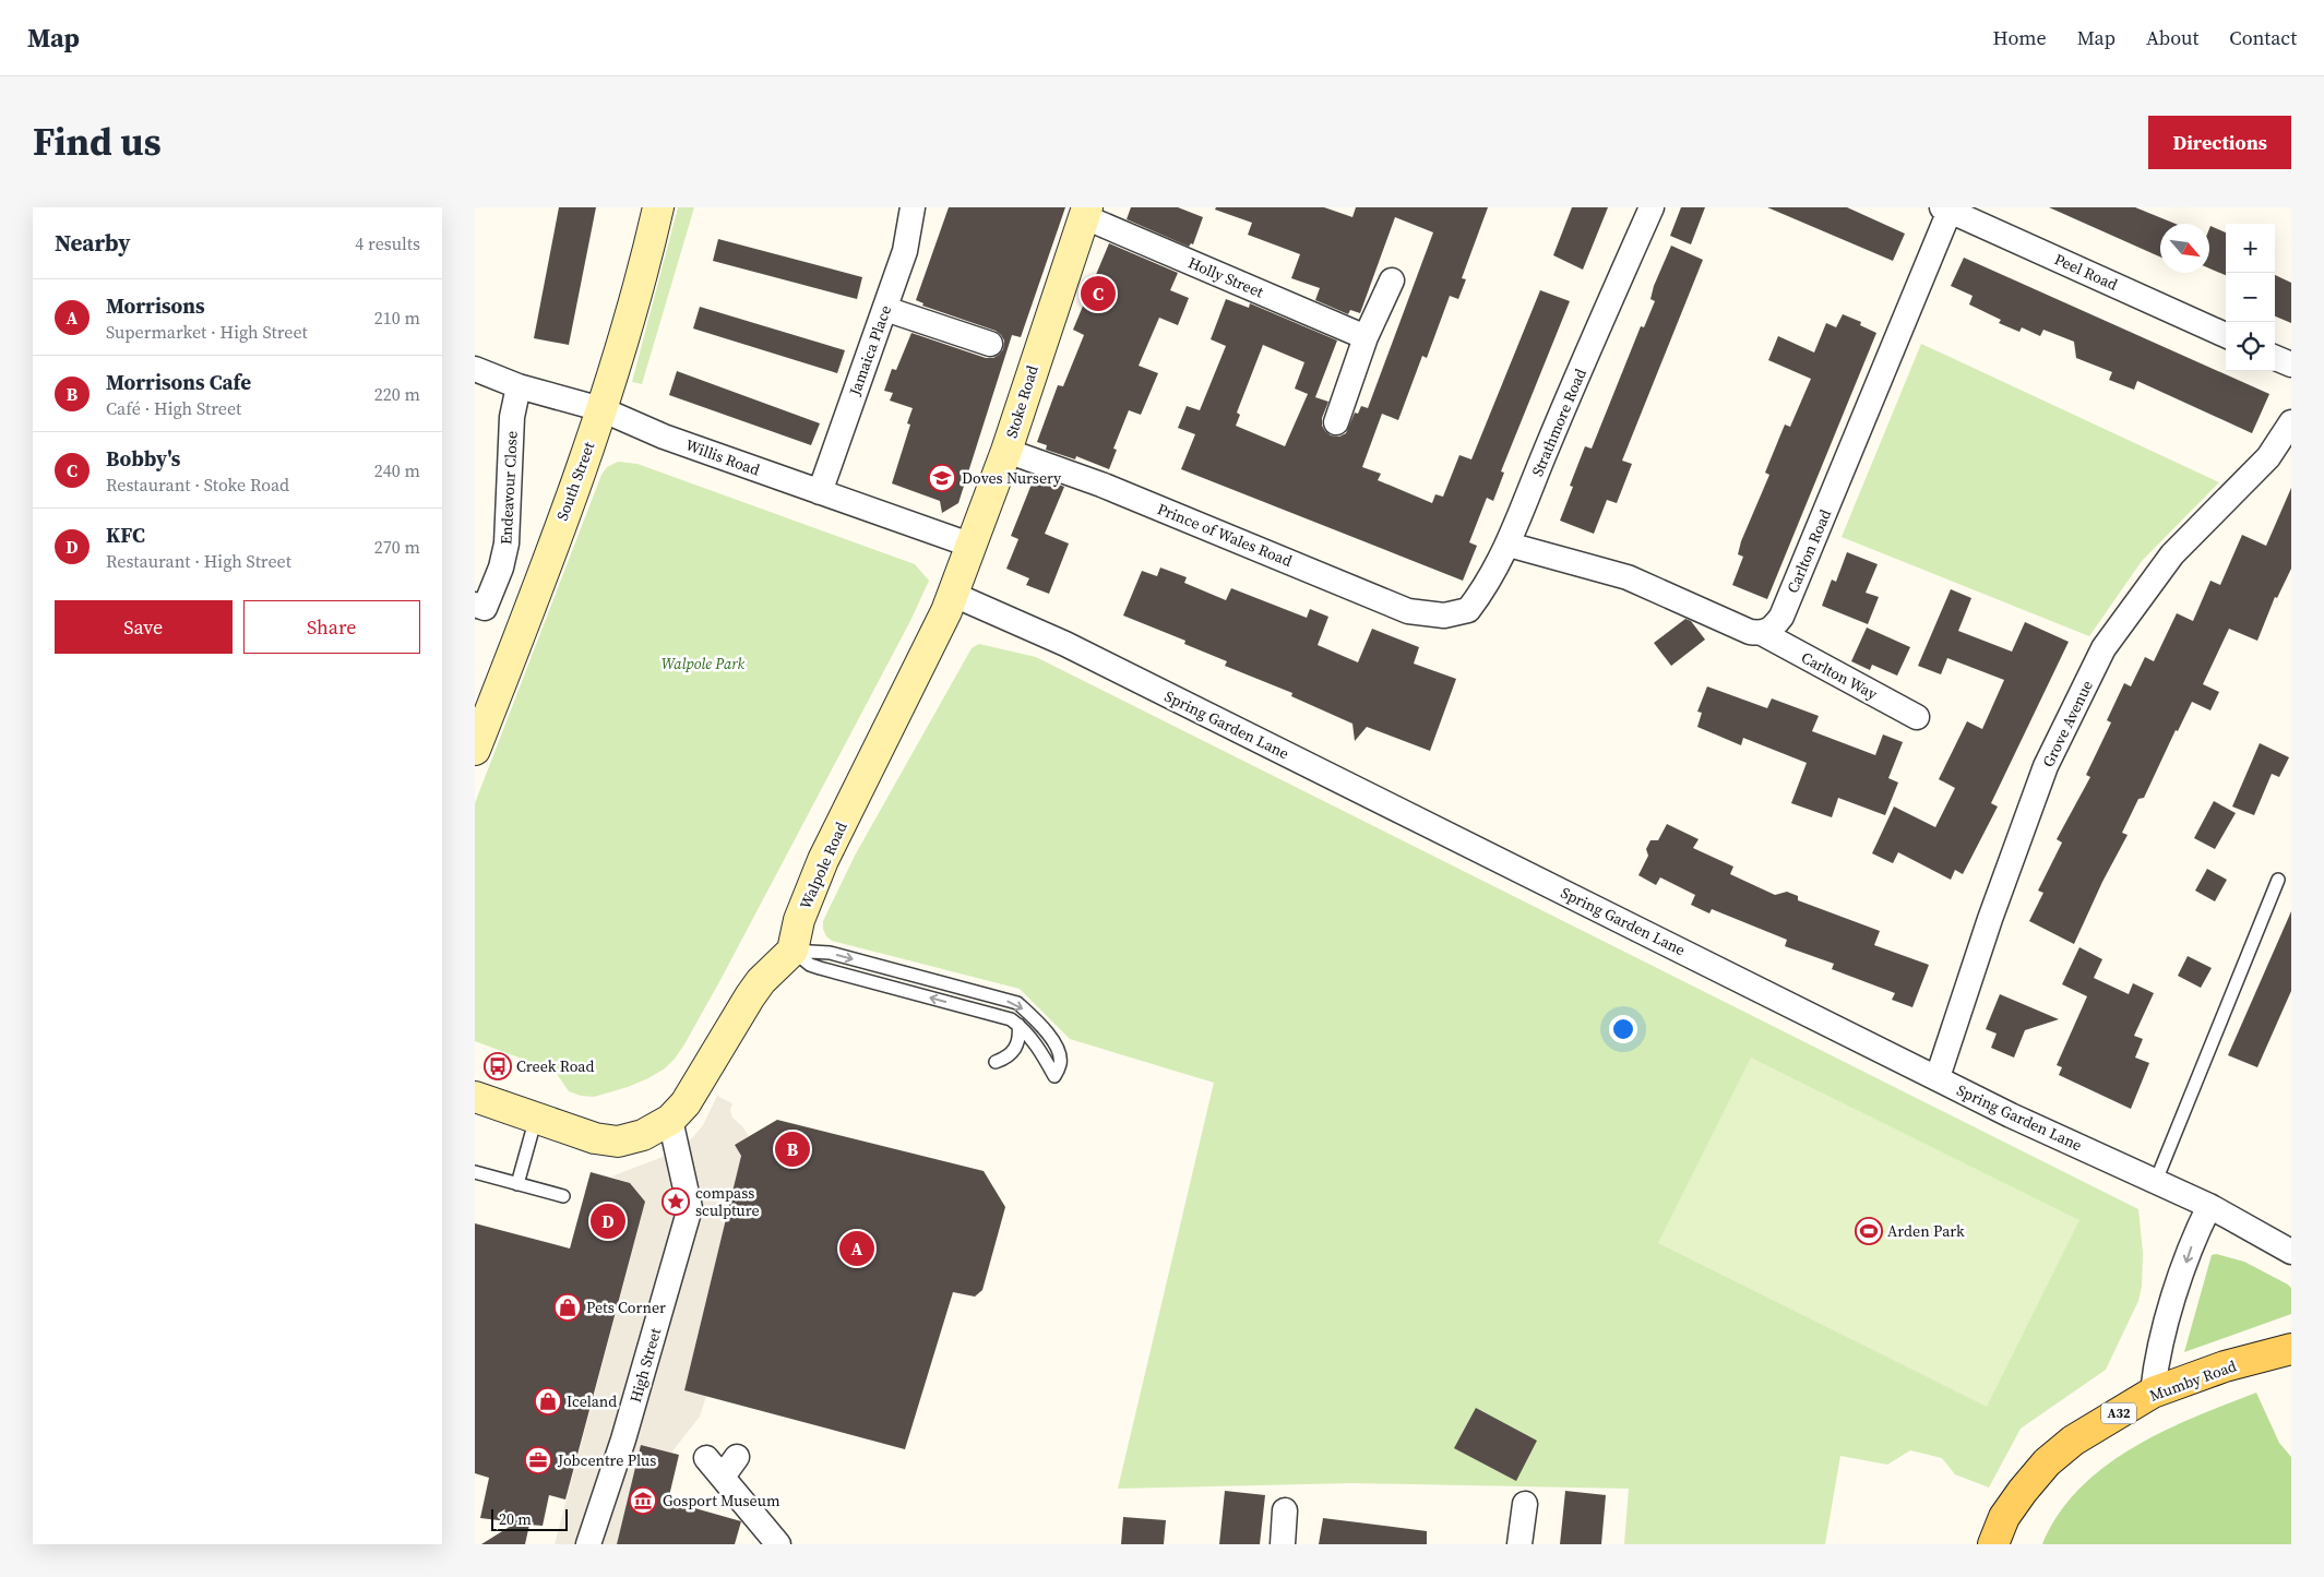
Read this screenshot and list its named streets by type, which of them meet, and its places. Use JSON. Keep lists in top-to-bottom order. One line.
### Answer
{"streets":{"main road":["Mumby Road","A32"],"street":["Peel Road","Holly Street","Jamaica Place","Stoke Road","Strathmore Road","Willis Road","South Street","Endeavour Close","Prince of Wales Road","Carlton Road","Carlton Way","Grove Avenue","Spring Garden Lane","Walpole Road","High Street"]},"crossings":[["Peel Road","Carlton Road"],["Holly Street","Stoke Road"],["Jamaica Place","Willis Road"],["Stoke Road","Willis Road"],["Stoke Road","Prince of Wales Road"],["Stoke Road","Spring Garden Lane"],["Stoke Road","Walpole Road"],["Strathmore Road","Prince of Wales Road"],["Willis Road","South Street"],["Willis Road","Endeavour Close"],["Carlton Road","Carlton Way"],["Grove Avenue","Spring Garden Lane"],["Spring Garden Lane","Walpole Road"]],"parks":["Walpole Park"],"places":{"school or university":["Doves Nursery"],"bus stop":["Creek Road"],"place":["compass sculpture"],"sports":["Arden Park"],"shop":["Pets Corner","Iceland"],"office":["Jobcentre Plus"],"museum":["Gosport Museum"]},"scale_bar":"20 m","north":"bottom right","page":{"header":"Map","nav":["Home","Map","About","Contact"],"title":"Find us","buttons":["Directions",["Save","Share"]],"heading":["Nearby","4 results"],"map_buttons":["+","−"],"pins":["C","B","D","A"],"list":[{"mark":"A","name":"Morrisons","note":"Supermarket · High Street","value":"210 m"},{"mark":"B","name":"Morrisons Cafe","note":"Café · High Street","value":"220 m"},{"mark":"C","name":"Bobby's","note":"Restaurant · Stoke Road","value":"240 m"},{"mark":"D","name":"KFC","note":"Restaurant · High Street","value":"270 m"}],"scale":"20 m"}}
